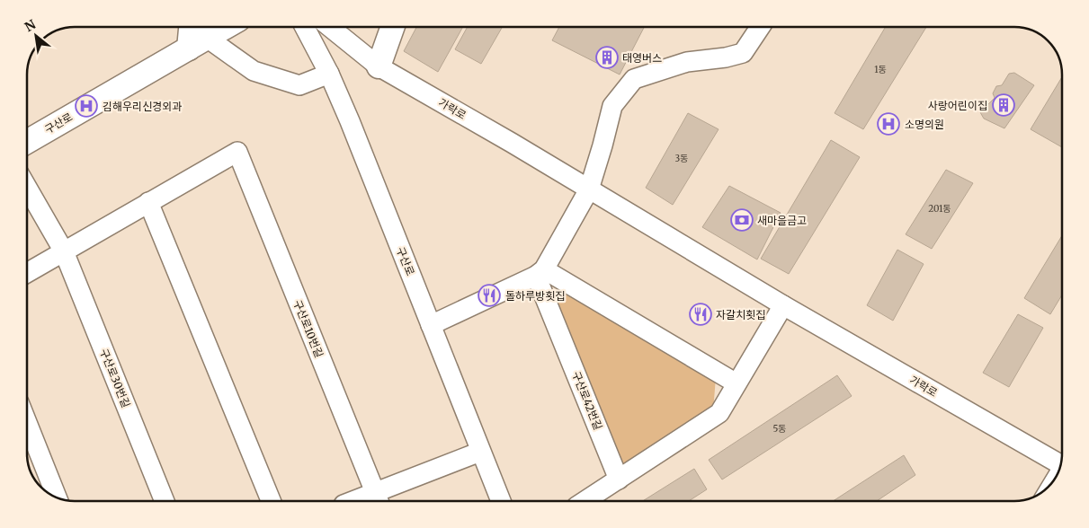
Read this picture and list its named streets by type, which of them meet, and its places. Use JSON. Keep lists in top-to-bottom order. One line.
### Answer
{"streets":{"main road":["구산로"],"street":["가락로","구산로10번길","구산로30번길","구산로42번길"]},"places":{"building":["태영버스","사랑어린이집"],"hospital":["김해우리신경외과","소명의원"],"bank":["새마을금고"],"restaurant":["돌하루방횟집","자갈치횟집"]},"house_numbers":["1동","3동","201동","5동"],"north":"top left"}
